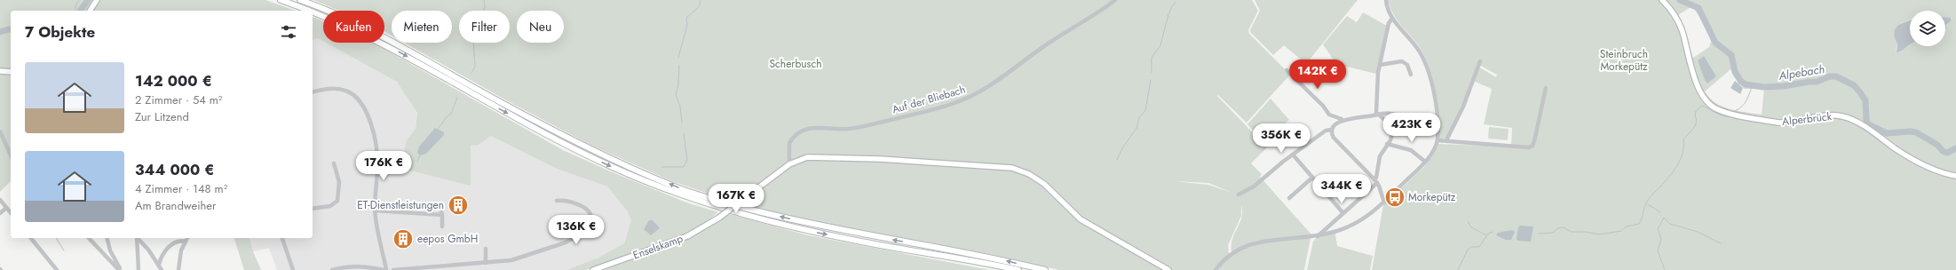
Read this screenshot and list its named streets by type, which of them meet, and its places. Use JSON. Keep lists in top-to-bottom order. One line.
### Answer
{"streets":{"main road":["Alperbrück","Enselskamp"],"street":["Auf der Bliebach"]},"crossings":[["Auf der Bliebach","Enselskamp"]],"water":["Alpebach"],"parks":["Steinbruch Morkepütz","Scherbusch"],"places":{"bus stop":["Morkepütz"],"building":["ET-Dienstleistungen","eepos GmbH"]},"page":{"chip":["Kaufen","Mieten","Filter","Neu"],"heading":"7 Objekte","list":[{"name":"142 000 €","note":"2 Zimmer · 54 m² · Zur Litzend"},{"name":"344 000 €","note":"4 Zimmer · 148 m² · Am Brandweiher"}],"price":["142K €","423K €","356K €","176K €","344K €","167K €","136K €"]}}
